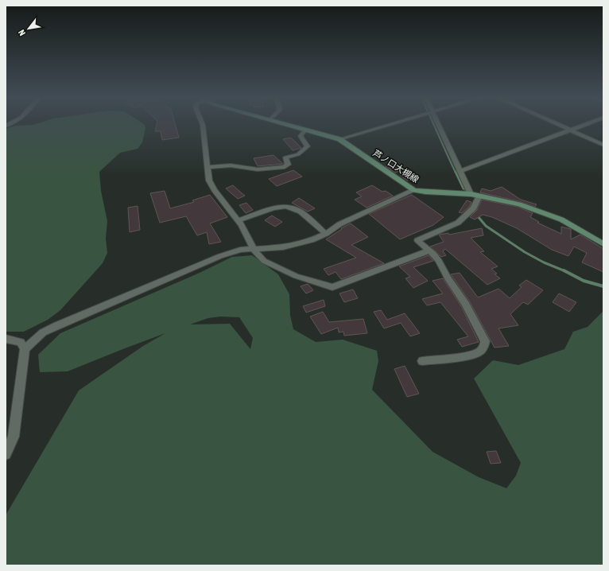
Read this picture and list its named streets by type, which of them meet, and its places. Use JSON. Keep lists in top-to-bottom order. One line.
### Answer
{"streets":{"main road":["芦ノ口大槻線"]},"north":"bottom left"}
